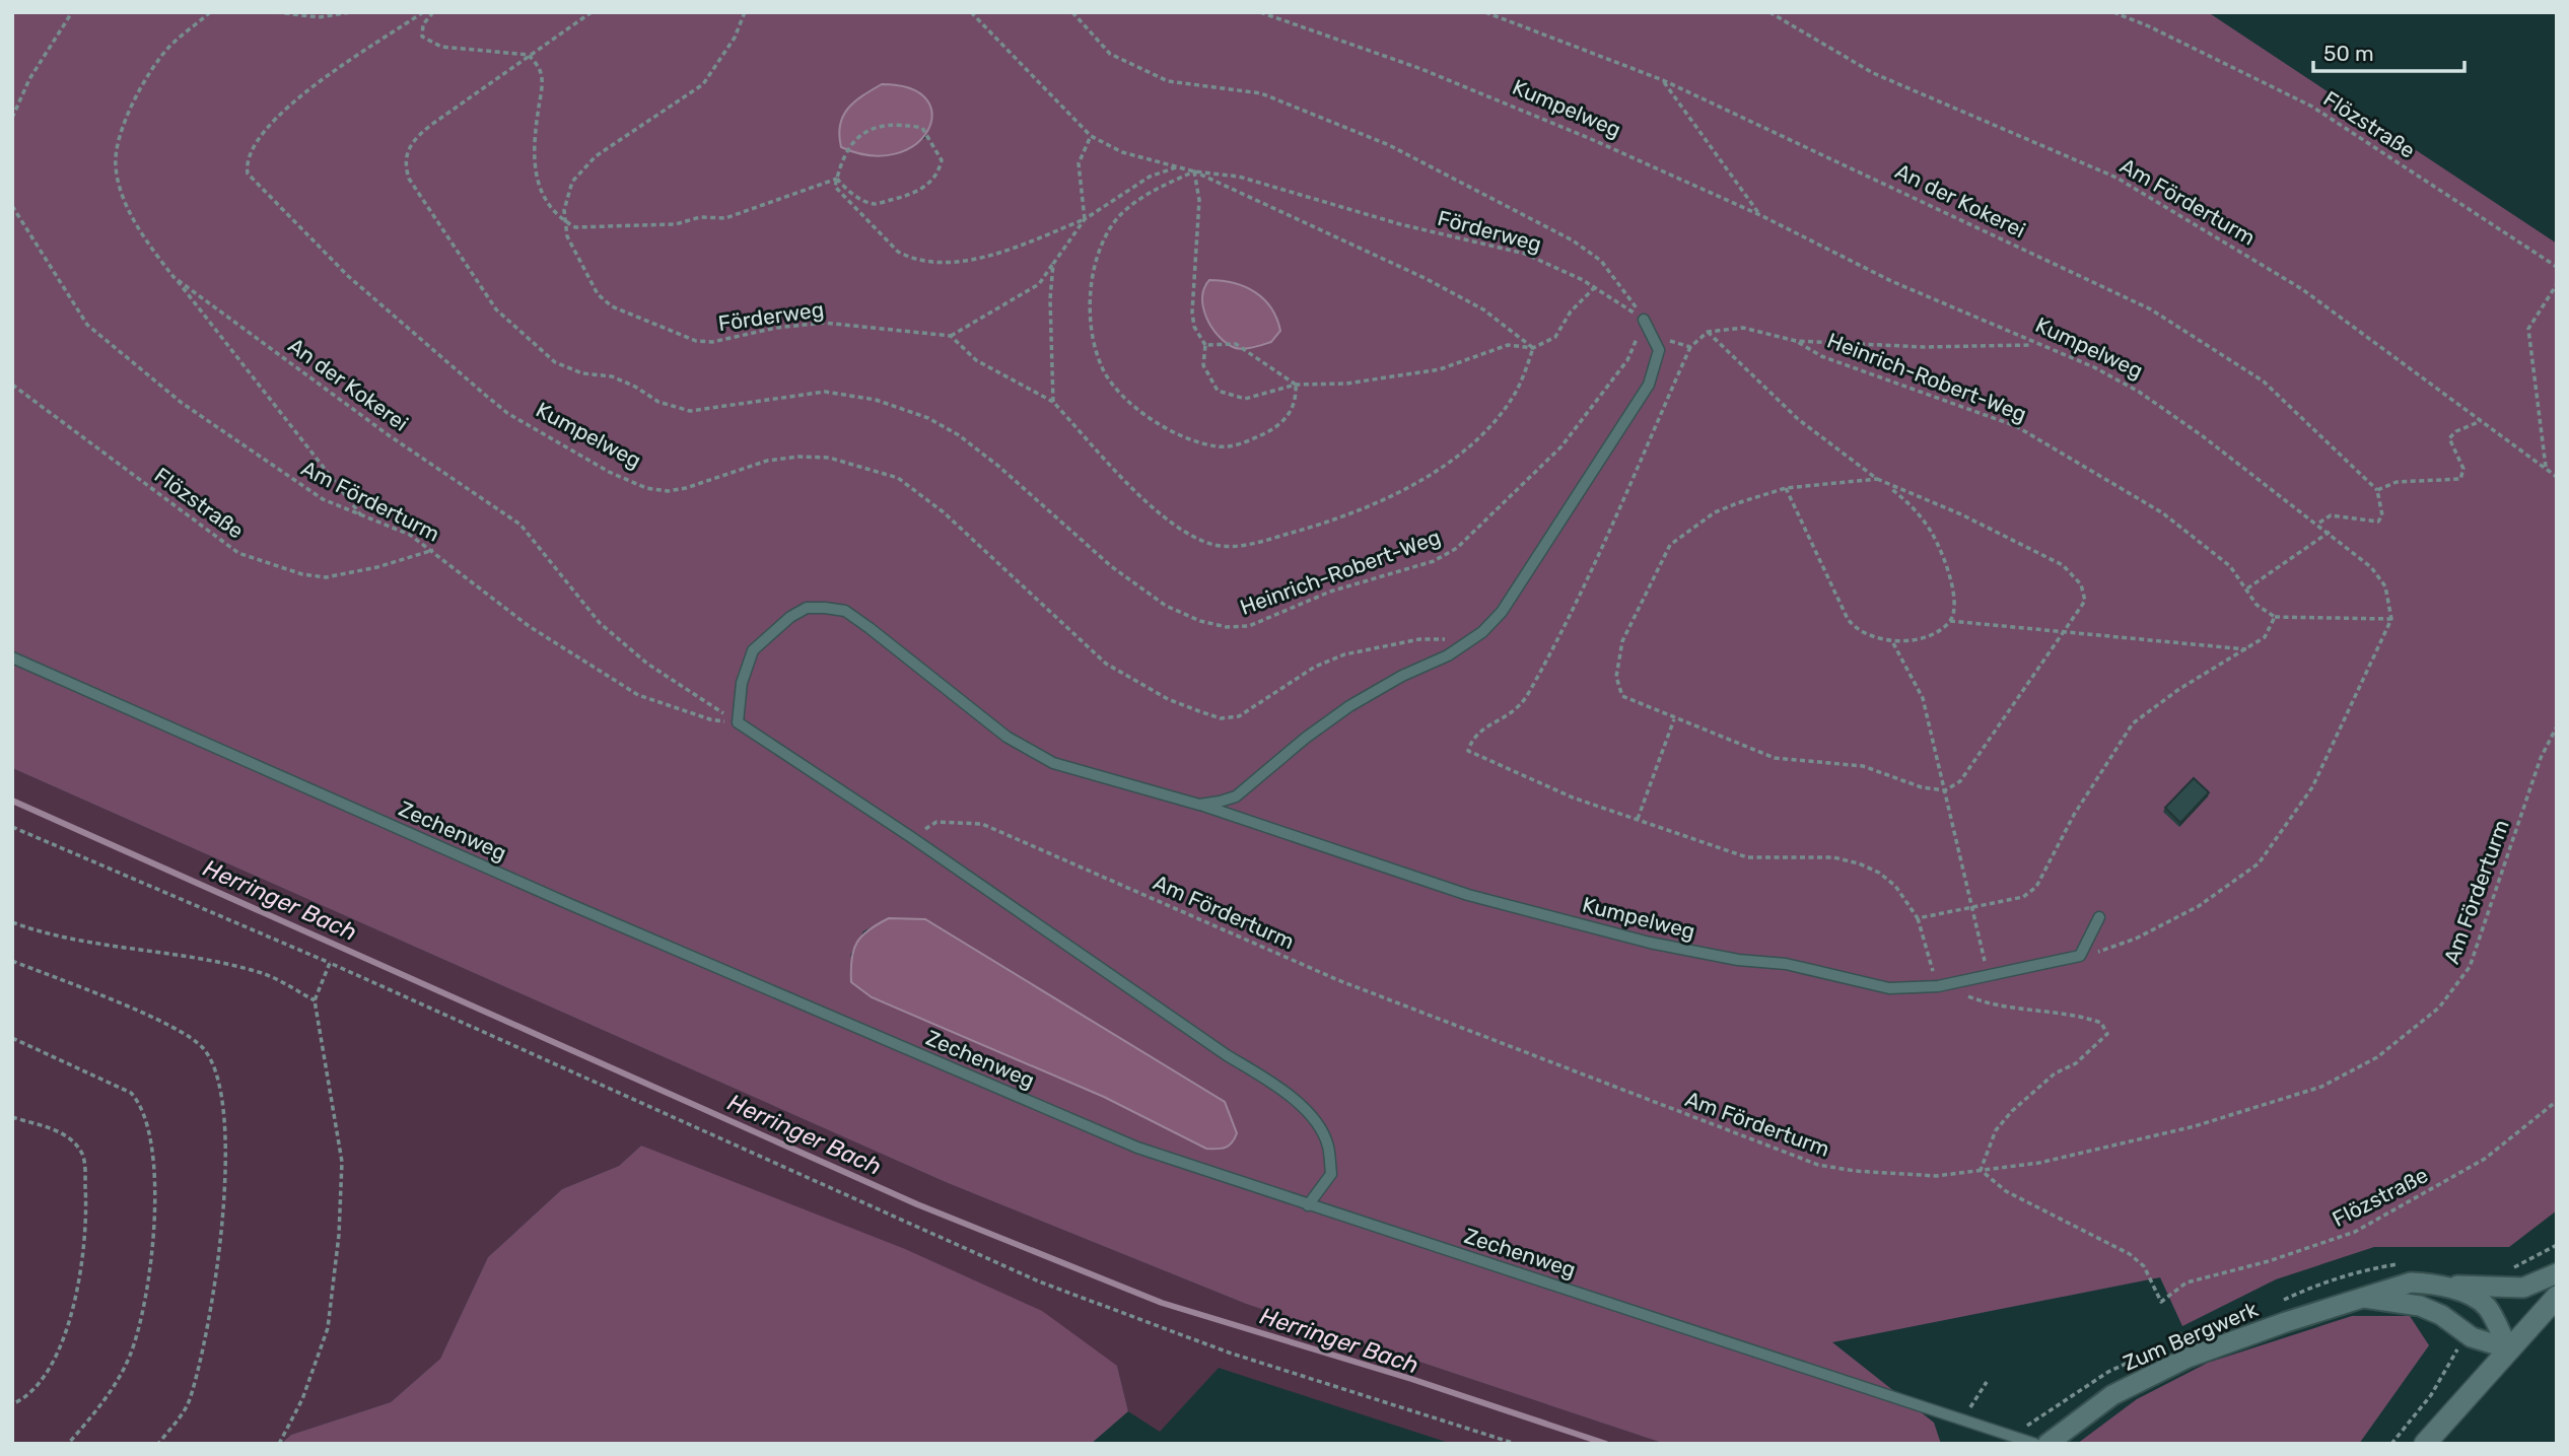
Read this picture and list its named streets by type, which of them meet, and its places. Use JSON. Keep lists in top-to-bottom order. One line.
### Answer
{"streets":{"street":["Zum Bergwerk"],"lane":["Kumpelweg","Zechenweg"],"path":["Flözstraße","An der Kokerei","Am Förderturm","Förderweg","Heinrich-Robert-Weg"]},"crossings":[["Kumpelweg","An der Kokerei"],["Kumpelweg","Am Förderturm"],["Flözstraße","Am Förderturm"],["An der Kokerei","Am Förderturm"],["Förderweg","Heinrich-Robert-Weg"]],"water":["Herringer Bach"],"scale_bar":"50 m"}
